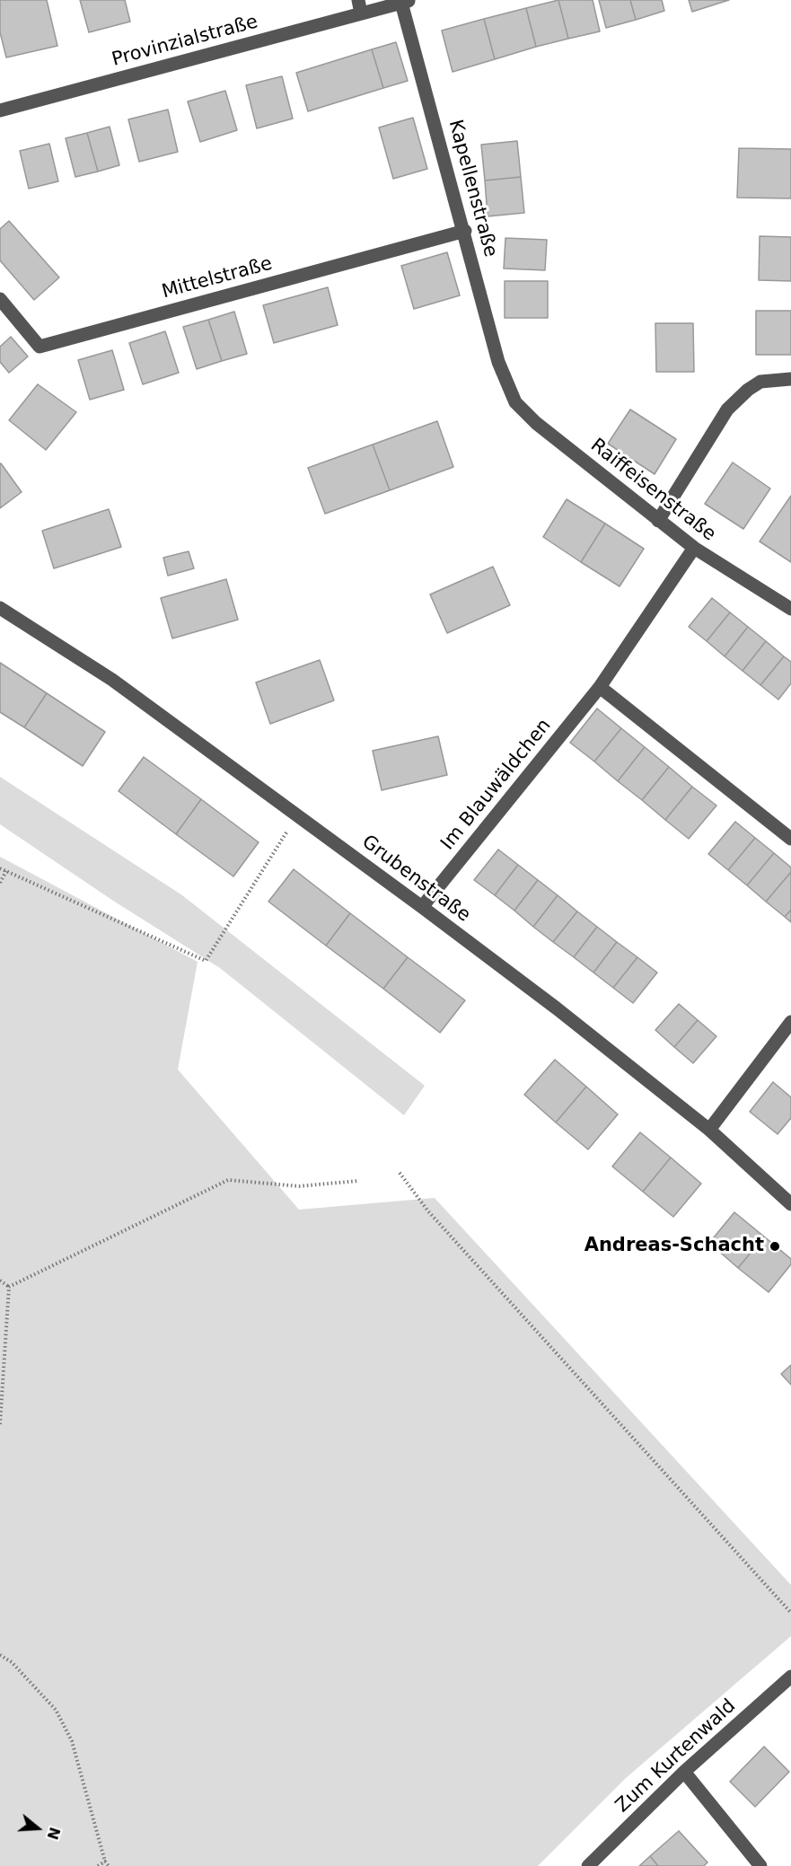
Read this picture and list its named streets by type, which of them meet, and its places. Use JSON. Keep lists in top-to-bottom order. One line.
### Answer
{"streets":{"street":["Provinzialstraße","Kapellenstraße","Mittelstraße","Raiffeisenstraße","Im Blauwäldchen","Grubenstraße","Zum Kurtenwald"]},"crossings":[["Provinzialstraße","Kapellenstraße"],["Kapellenstraße","Mittelstraße"],["Kapellenstraße","Raiffeisenstraße"],["Raiffeisenstraße","Im Blauwäldchen"],["Im Blauwäldchen","Grubenstraße"]],"places":["Andreas-Schacht"],"north":"right"}
